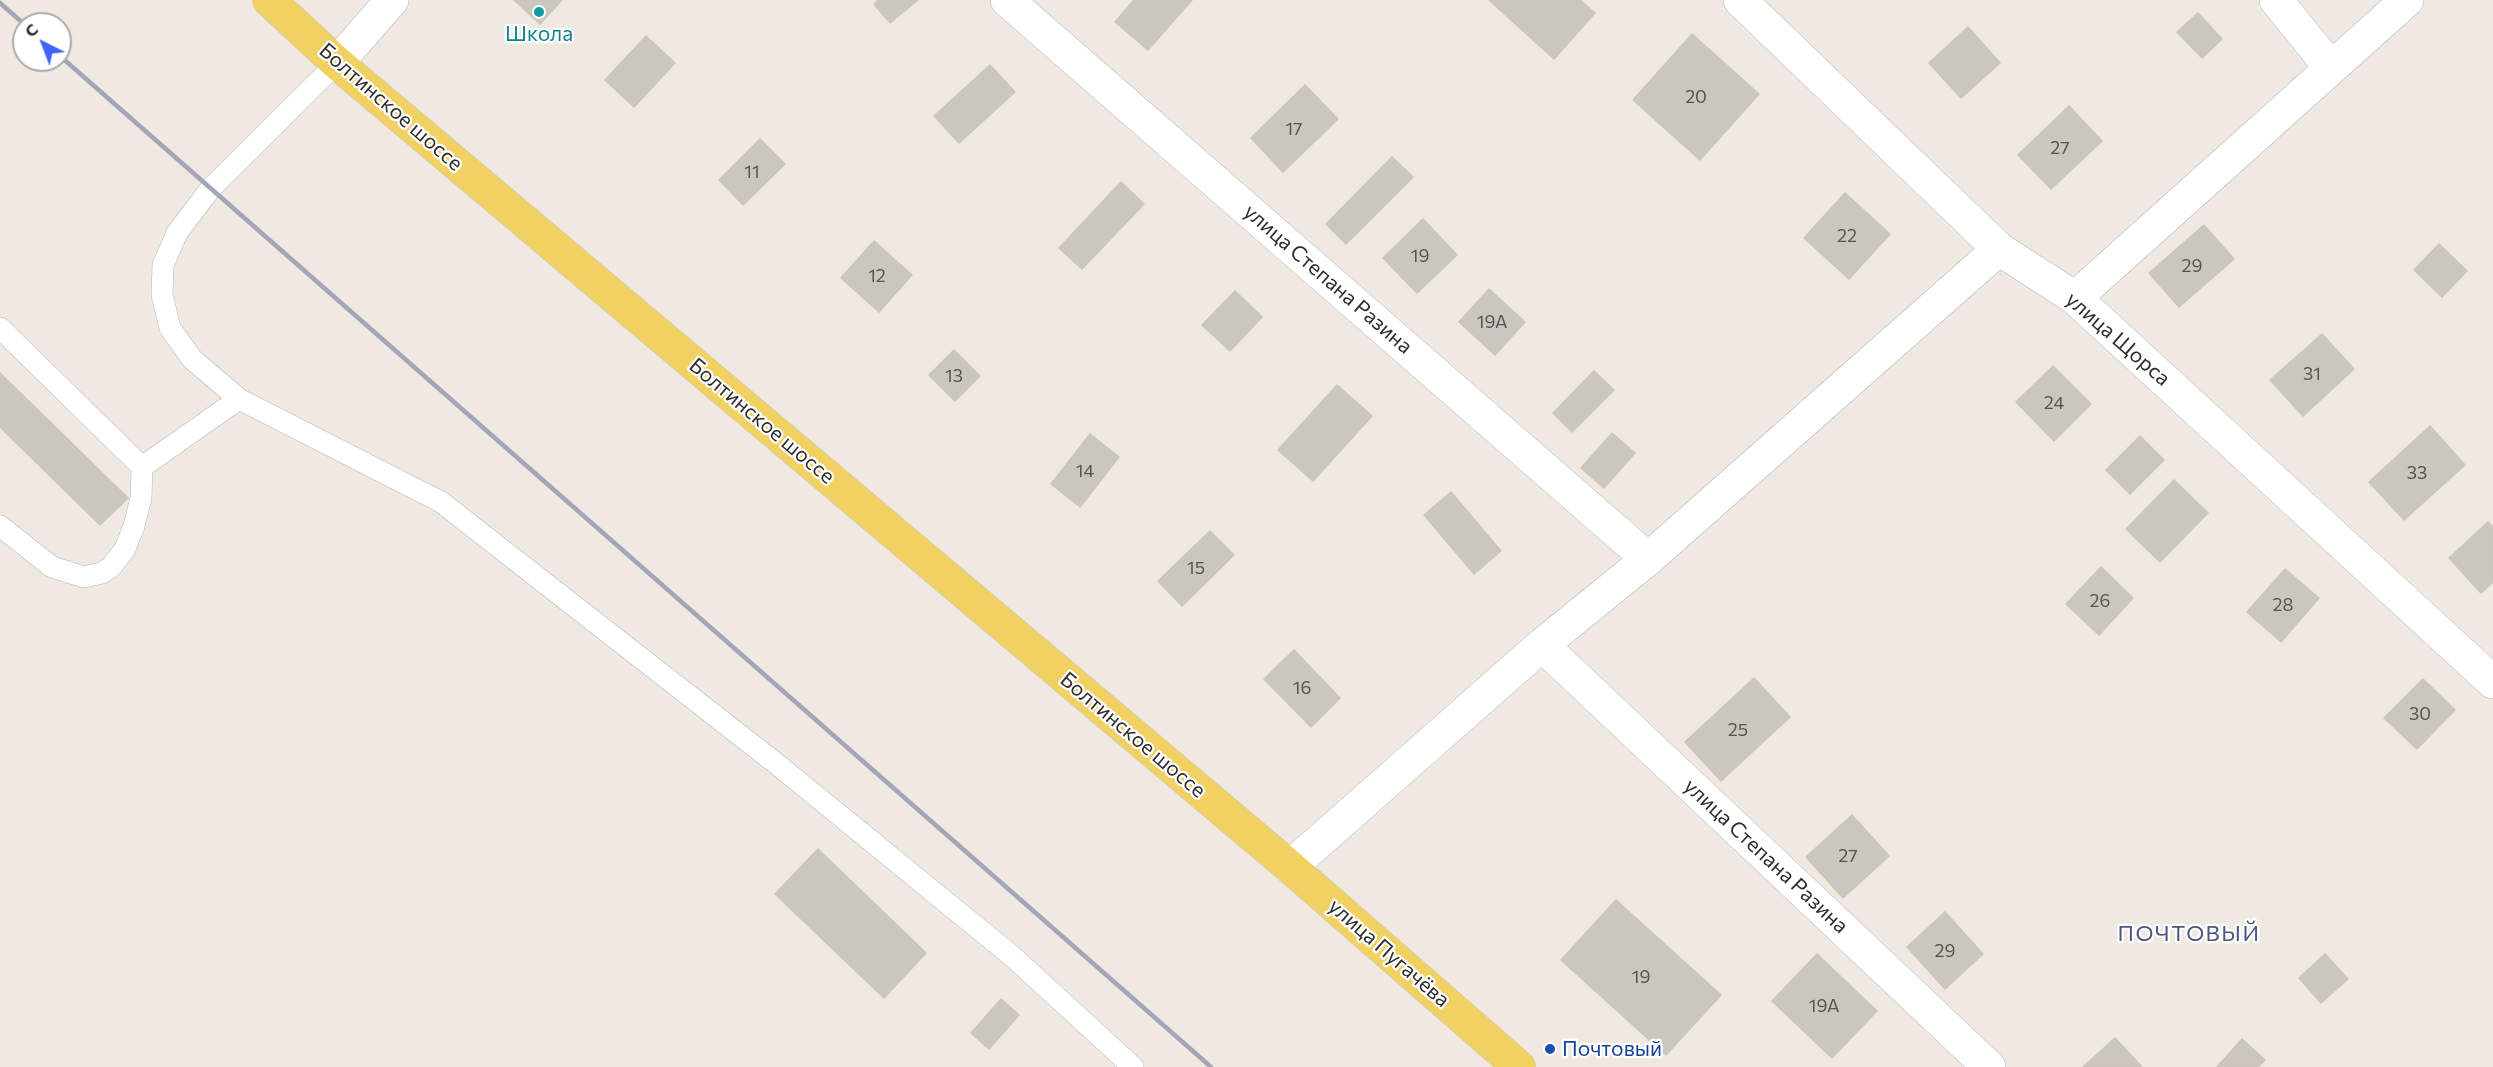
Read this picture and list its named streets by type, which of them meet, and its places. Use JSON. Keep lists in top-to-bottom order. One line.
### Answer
{"streets":{"main road":["Болтинское шоссе","улица Пугачёва"],"street":["улица Степана Разина","улица Щорса"]},"crossings":[["Болтинское шоссе","улица Пугачёва"]],"districts":["ПОЧТОВЫЙ"],"places":["Школа","Почтовый"],"house_numbers":["20","17","27","11","22","19","29","12","19А","31","13","24","14","33","15","26","28","16","30","25","27","29","19","19А"],"north":"top left"}
